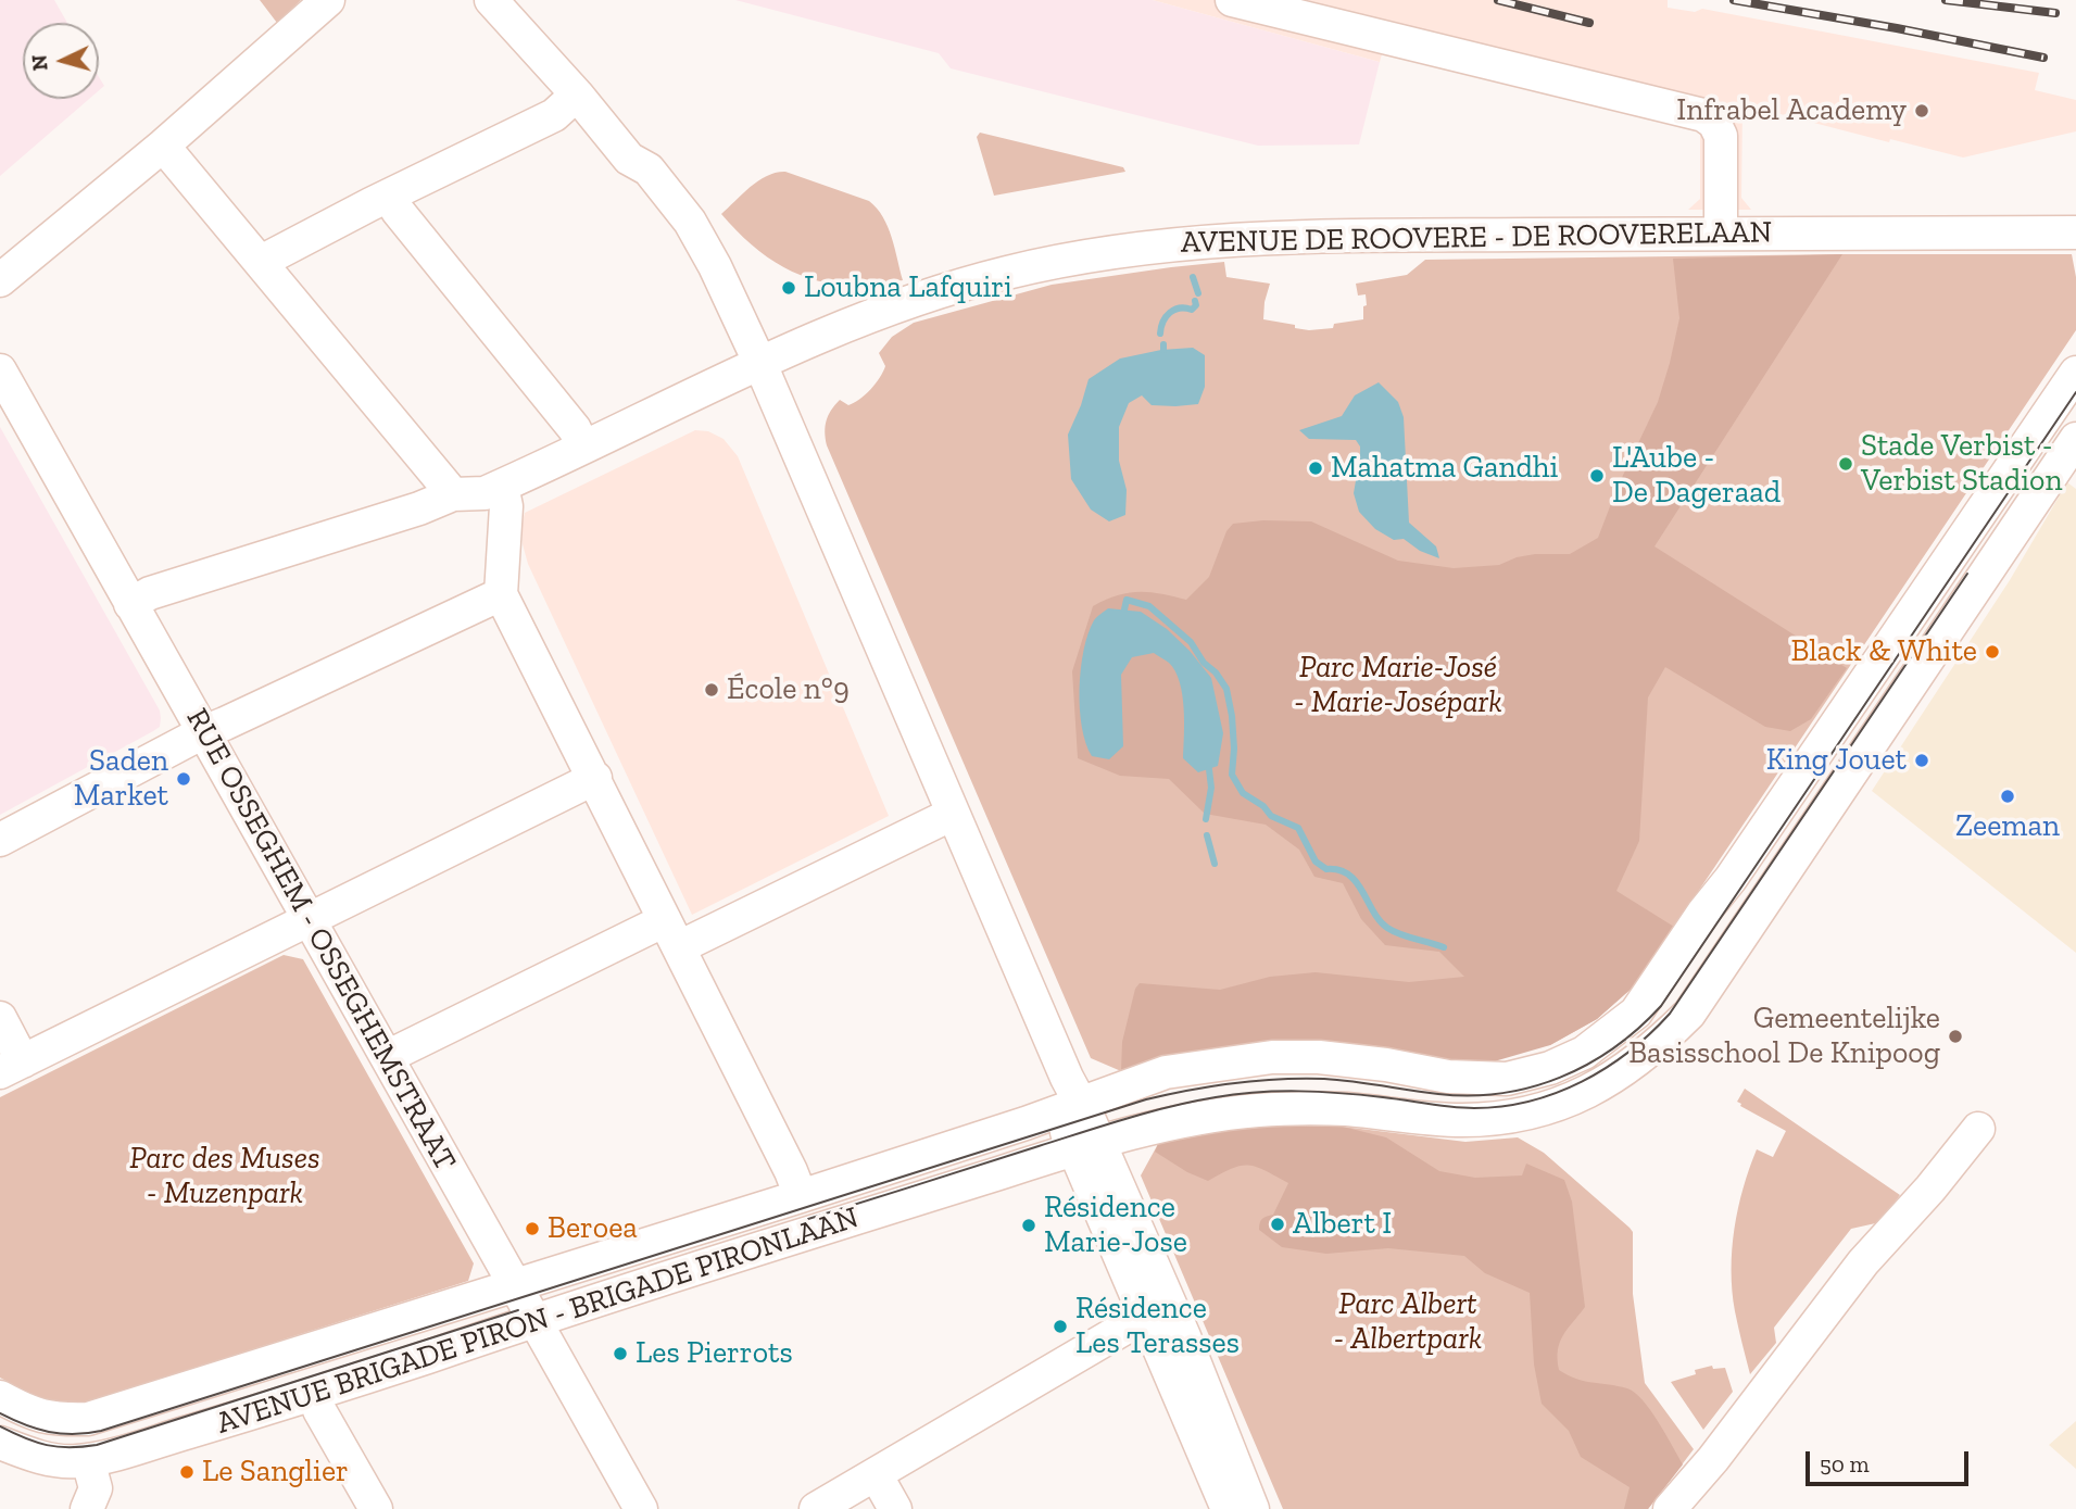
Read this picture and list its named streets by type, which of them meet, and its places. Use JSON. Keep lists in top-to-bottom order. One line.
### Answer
{"streets":{"street":["AVENUE DE ROOVERE - DE ROOVERELAAN","RUE OSSEGHEM - OSSEGHEMSTRAAT","AVENUE BRIGADE PIRON - BRIGADE PIRONLAAN"]},"crossings":[["AVENUE DE ROOVERE - DE ROOVERELAAN","RUE OSSEGHEM - OSSEGHEMSTRAAT"],["RUE OSSEGHEM - OSSEGHEMSTRAAT","AVENUE BRIGADE PIRON - BRIGADE PIRONLAAN"]],"parks":["Parc Marie-José - Marie-Josépark","Parc des Muses - Muzenpark","Parc Albert - Albertpark"],"places":["Infrabel Academy","Loubna Lafquiri","Stade Verbist - Verbist Stadion","Mahatma Gandhi","L'Aube - De Dageraad","Black & White","École n°9","King Jouet","Saden Market","Zeeman","Gemeentelijke Basisschool De Knipoog","Albert I","Résidence Marie-Jose","Beroea","Résidence Les Terasses","Les Pierrots","Le Sanglier"],"scale_bar":"50 m","north":"left"}
